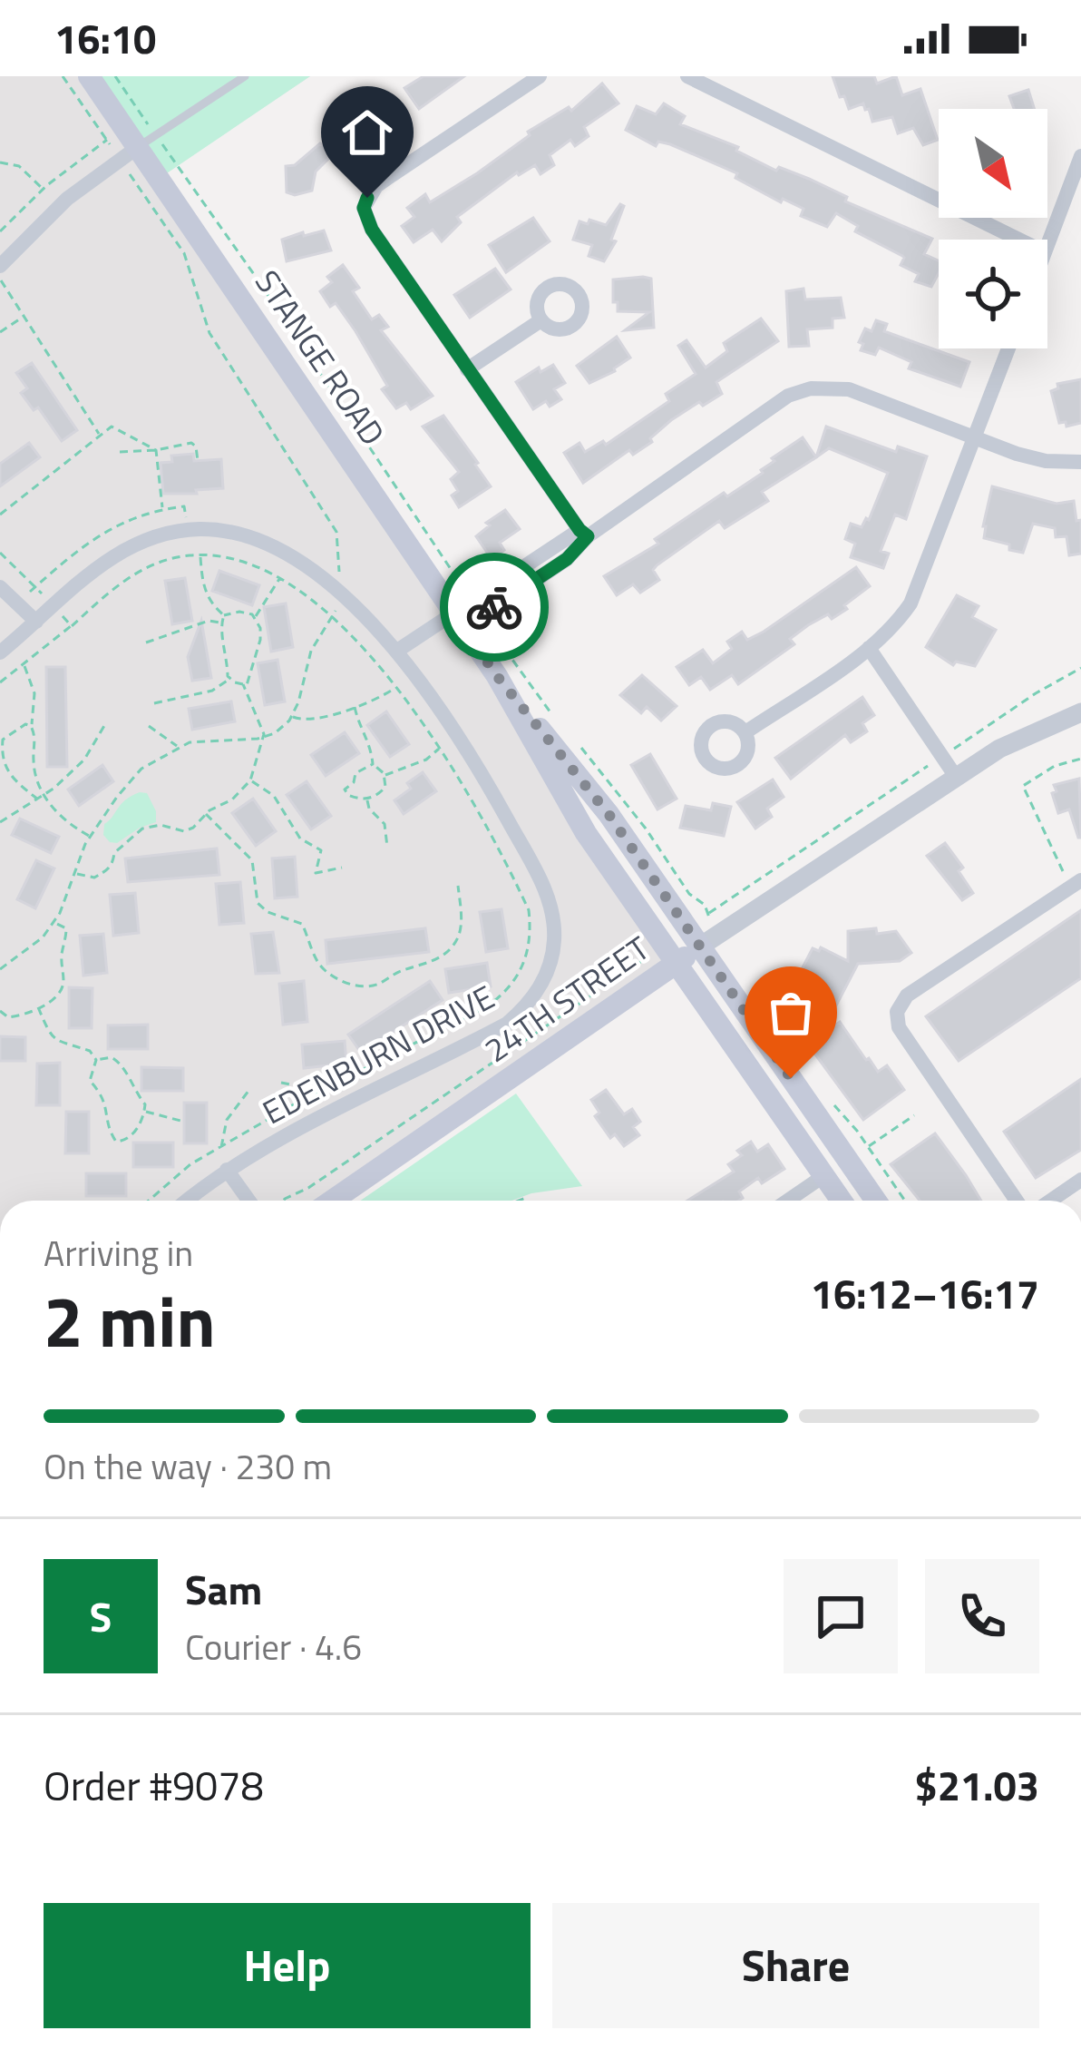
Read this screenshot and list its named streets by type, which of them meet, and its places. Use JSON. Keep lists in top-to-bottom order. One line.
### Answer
{"streets":{"main road":["STANGE ROAD","24TH STREET"],"street":["EDENBURN DRIVE"]},"crossings":[["STANGE ROAD","24TH STREET"]],"north":"bottom right","page":{"status":"16:10","heading":["2 min","Arriving in","16:12–16:17"],"panel":["Sam","Courier · 4.6","Order #9078","$21.03"],"bar":"On the way · 230 m","round":"S","buttons":["Help","Share"]}}
